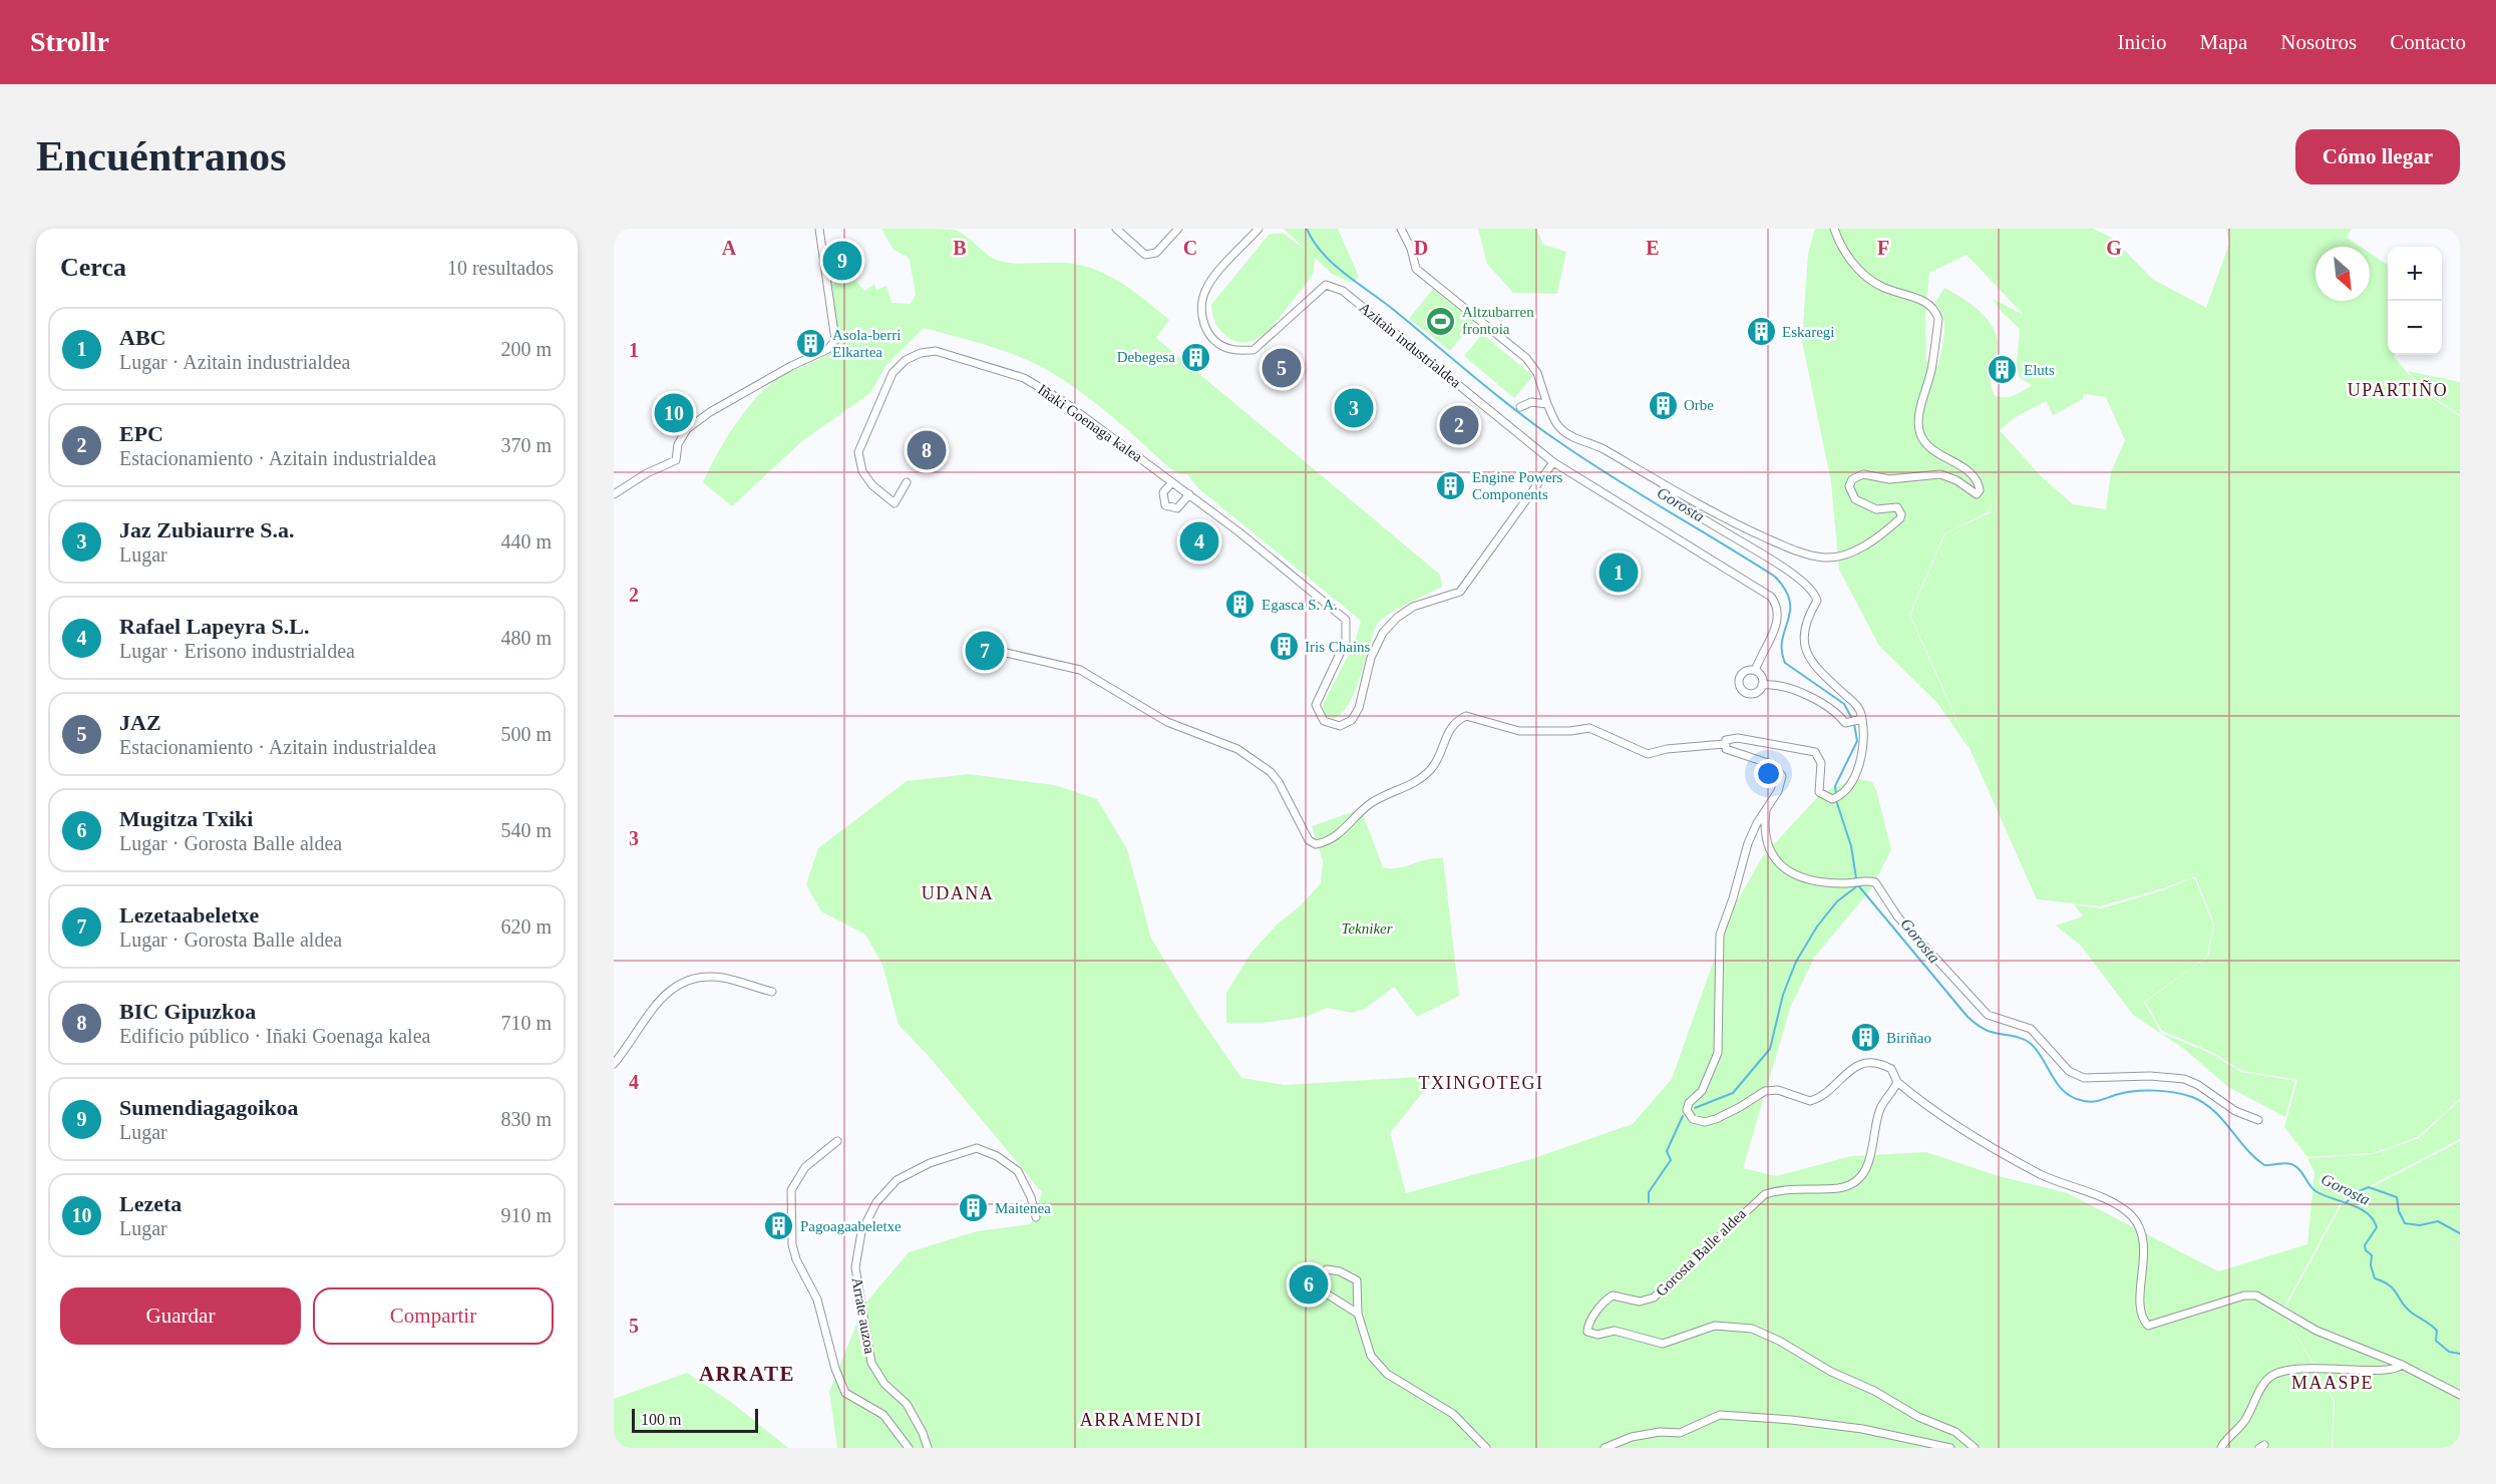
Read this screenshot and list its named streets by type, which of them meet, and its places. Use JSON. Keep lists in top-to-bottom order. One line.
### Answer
{"streets":{"street":["Azitain industrialdea","Iñaki Goenaga kalea","Gorosta Balle aldea","Arrate auzoa"]},"crossings":[["Azitain industrialdea","Iñaki Goenaga kalea"]],"districts":["UPARTIÑO","UDANA","TXINGOTEGI","ARRATE","MAASPE","ARRAMENDI"],"water":["Gorosta"],"parks":["Tekniker"],"places":{"sports":["Altzubarren frontoia"],"building":["Eskaregi","Asola-berri Elkartea","Debegesa","Eluts","Orbe","Engine Powers Components","Egasca S. A.","Iris Chains","Biriñao","Maitenea","Pagoagaabeletxe"]},"scale_bar":"100 m","north":"bottom right","page":{"header":"Strollr","nav":["Inicio","Mapa","Nosotros","Contacto"],"buttons":["Cómo llegar",["Guardar","Compartir"]],"title":"Encuéntranos","heading":["Cerca","10 resultados"],"pins":["9","5","3","10","2","8","4","1","7","6"],"map_buttons":["+","−"],"list":[{"mark":"1","name":"ABC","note":"Lugar · Azitain industrialdea","value":"200 m"},{"mark":"2","name":"EPC","note":"Estacionamiento · Azitain industrialdea","value":"370 m"},{"mark":"3","name":"Jaz Zubiaurre S.a.","note":"Lugar","value":"440 m"},{"mark":"4","name":"Rafael Lapeyra S.L.","note":"Lugar · Erisono industrialdea","value":"480 m"},{"mark":"5","name":"JAZ","note":"Estacionamiento · Azitain industrialdea","value":"500 m"},{"mark":"6","name":"Mugitza Txiki","note":"Lugar · Gorosta Balle aldea","value":"540 m"},{"mark":"7","name":"Lezetaabeletxe","note":"Lugar · Gorosta Balle aldea","value":"620 m"},{"mark":"8","name":"BIC Gipuzkoa","note":"Edificio público · Iñaki Goenaga kalea","value":"710 m"},{"mark":"9","name":"Sumendiagagoikoa","note":"Lugar","value":"830 m"},{"mark":"10","name":"Lezeta","note":"Lugar","value":"910 m"}],"scale":"100 m"},"grid":{"columns":["A","B","C","D","E","F","G"],"rows":["1","2","3","4","5"]}}
